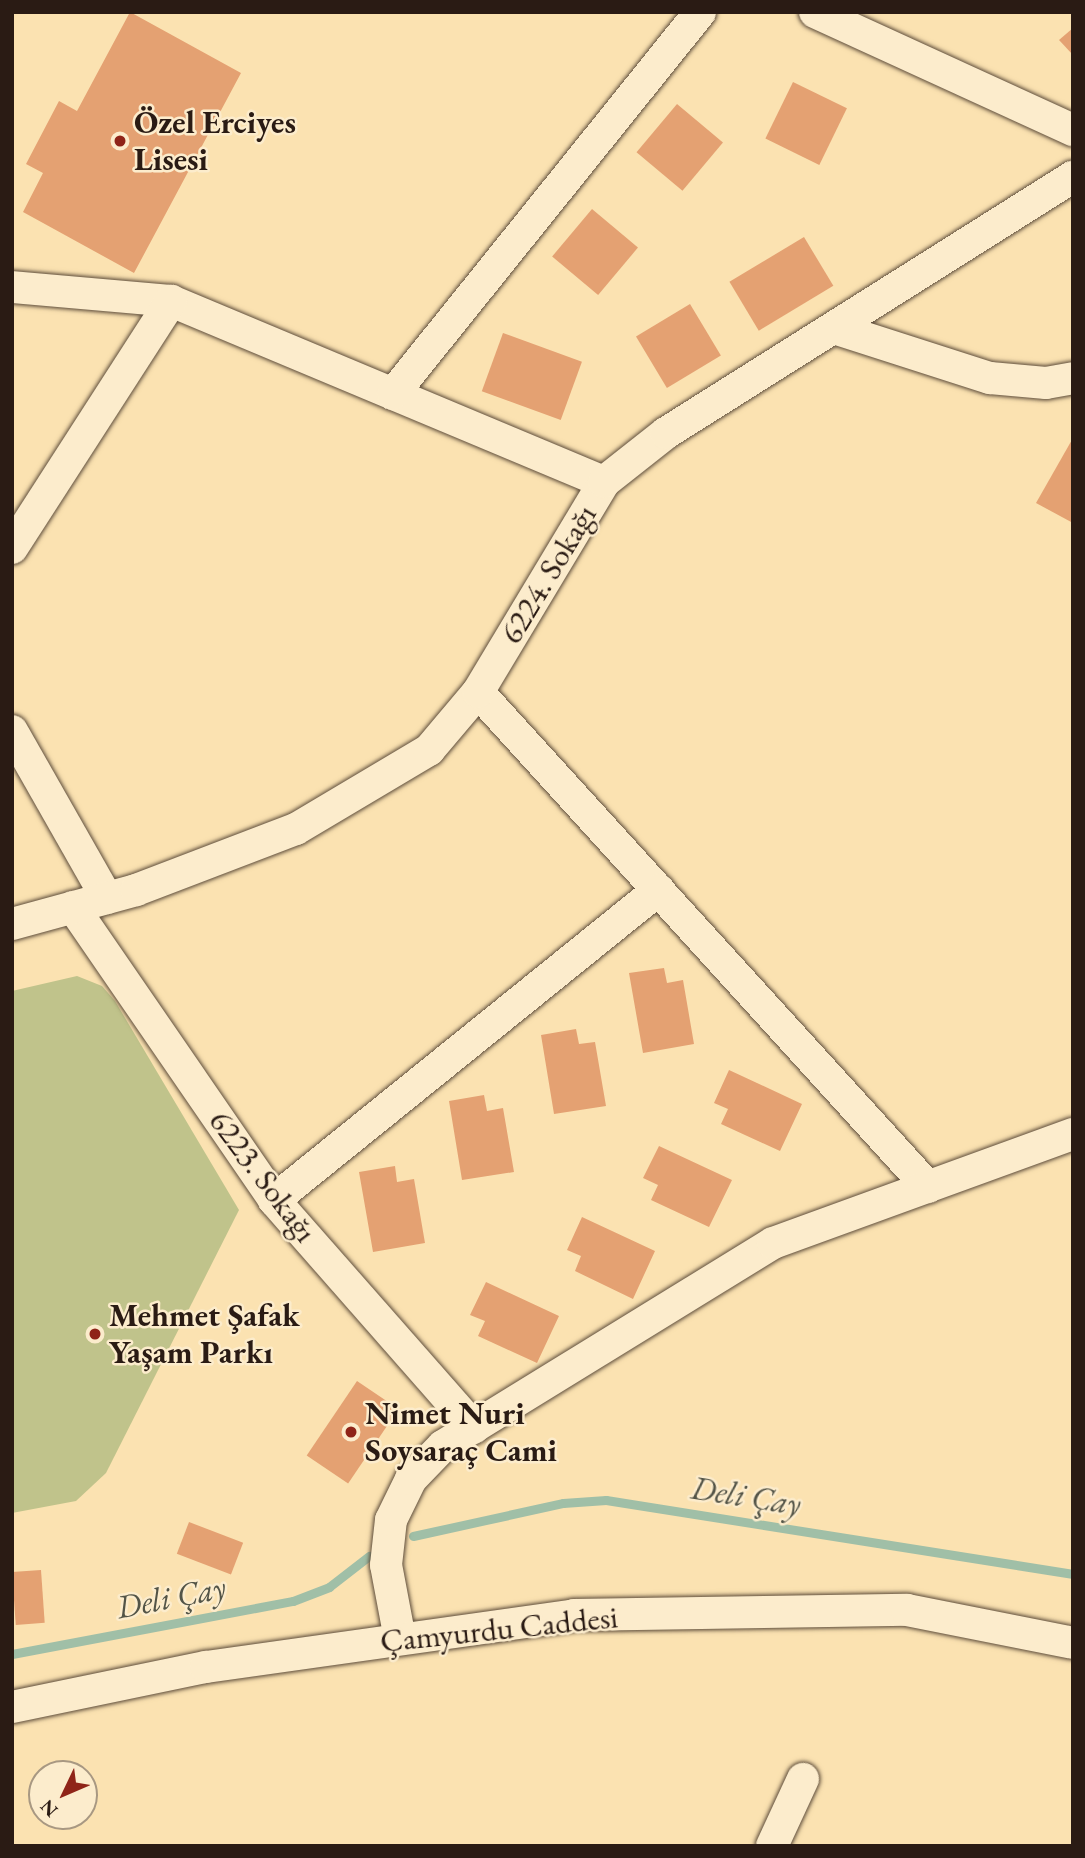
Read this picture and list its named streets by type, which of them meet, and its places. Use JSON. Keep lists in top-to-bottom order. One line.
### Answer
{"streets":{"street":["6224. Sokağı","6223. Sokağı","Çamyurdu Caddesi"]},"crossings":[["6224. Sokağı","6223. Sokağı"]],"water":["Deli Çay"],"places":["Özel Erciyes Lisesi","Mehmet Şafak Yaşam Parkı","Nimet Nuri Soysaraç Cami"],"north":"bottom left"}
